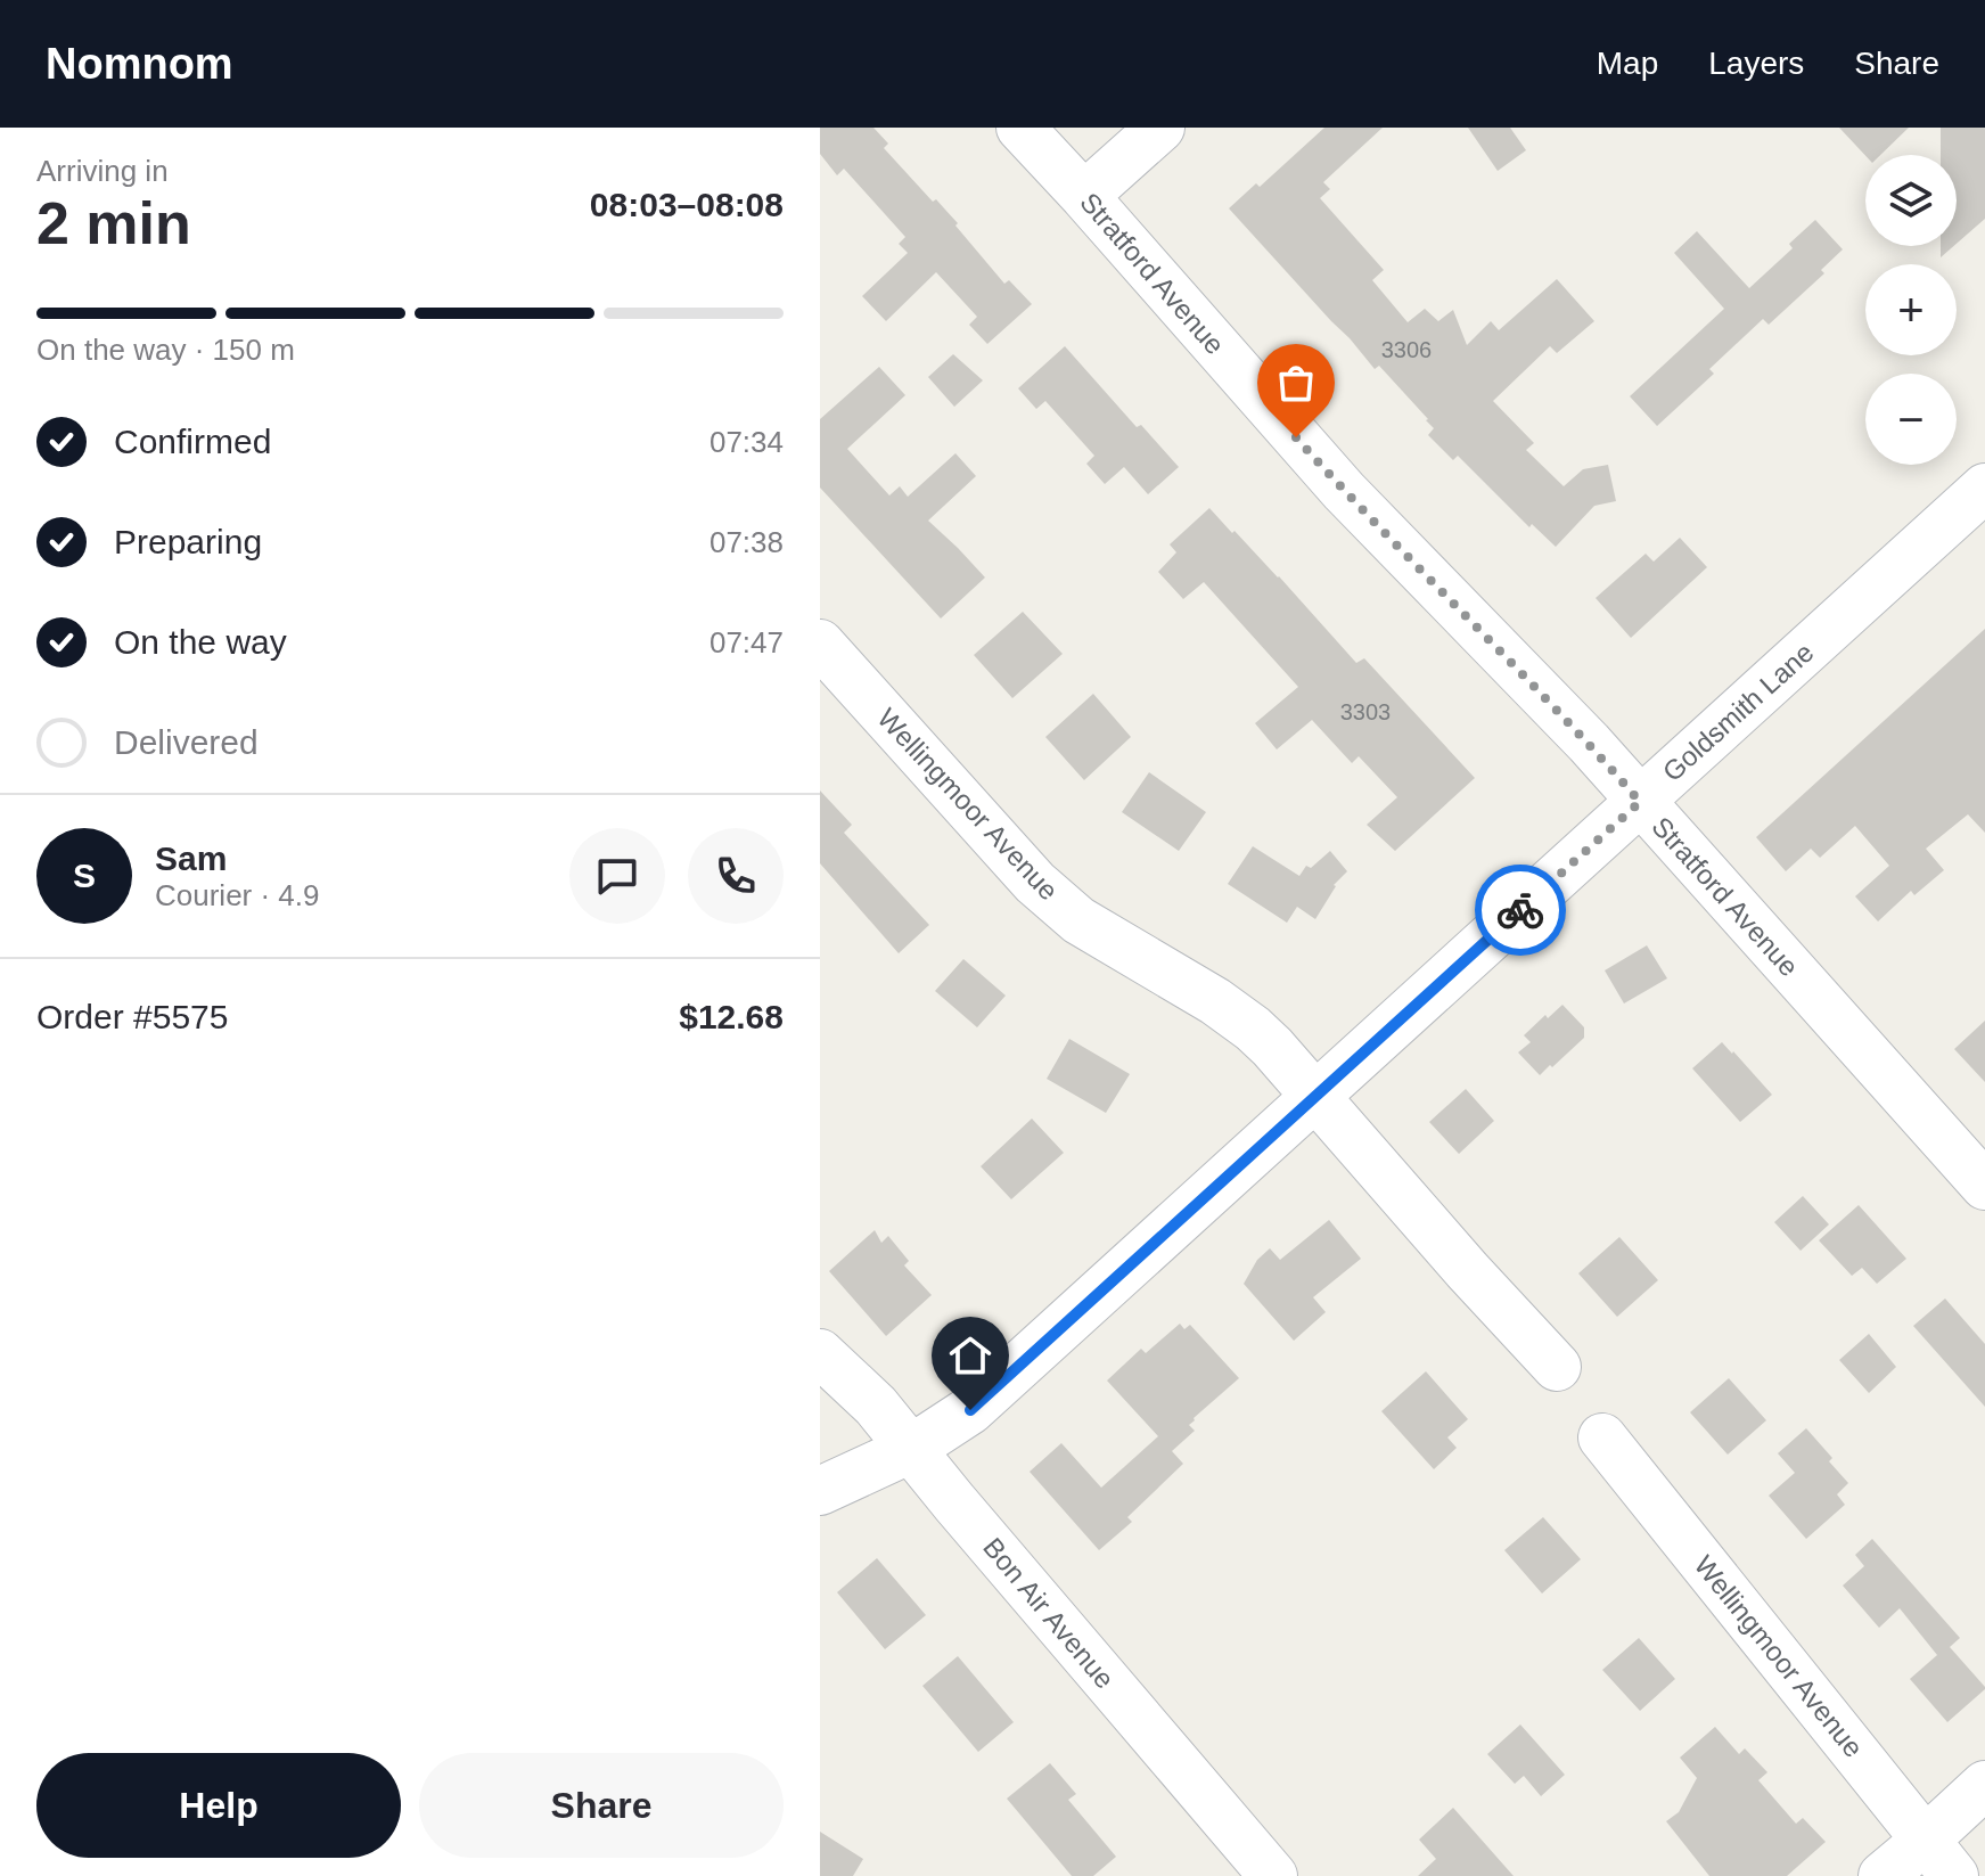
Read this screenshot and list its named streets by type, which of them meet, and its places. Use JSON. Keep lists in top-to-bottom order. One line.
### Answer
{"streets":{"street":["Stratford Avenue","Goldsmith Lane","Wellingmoor Avenue","Bon Air Avenue"]},"crossings":[["Stratford Avenue","Goldsmith Lane"],["Goldsmith Lane","Wellingmoor Avenue"],["Goldsmith Lane","Bon Air Avenue"]],"house_numbers":["3306","3303"],"page":{"header":"Nomnom","nav":["Map","Layers","Share"],"heading":["2 min","Arriving in","08:03–08:08"],"panel":["Sam","Courier · 4.9","Order #5575","$12.68"],"map_buttons":["+","−"],"bar":"On the way · 150 m","list":[["Confirmed","07:34"],["Preparing","07:38"],["On the way","07:47"],"Delivered"],"round":"S","buttons":["Help","Share"]}}
